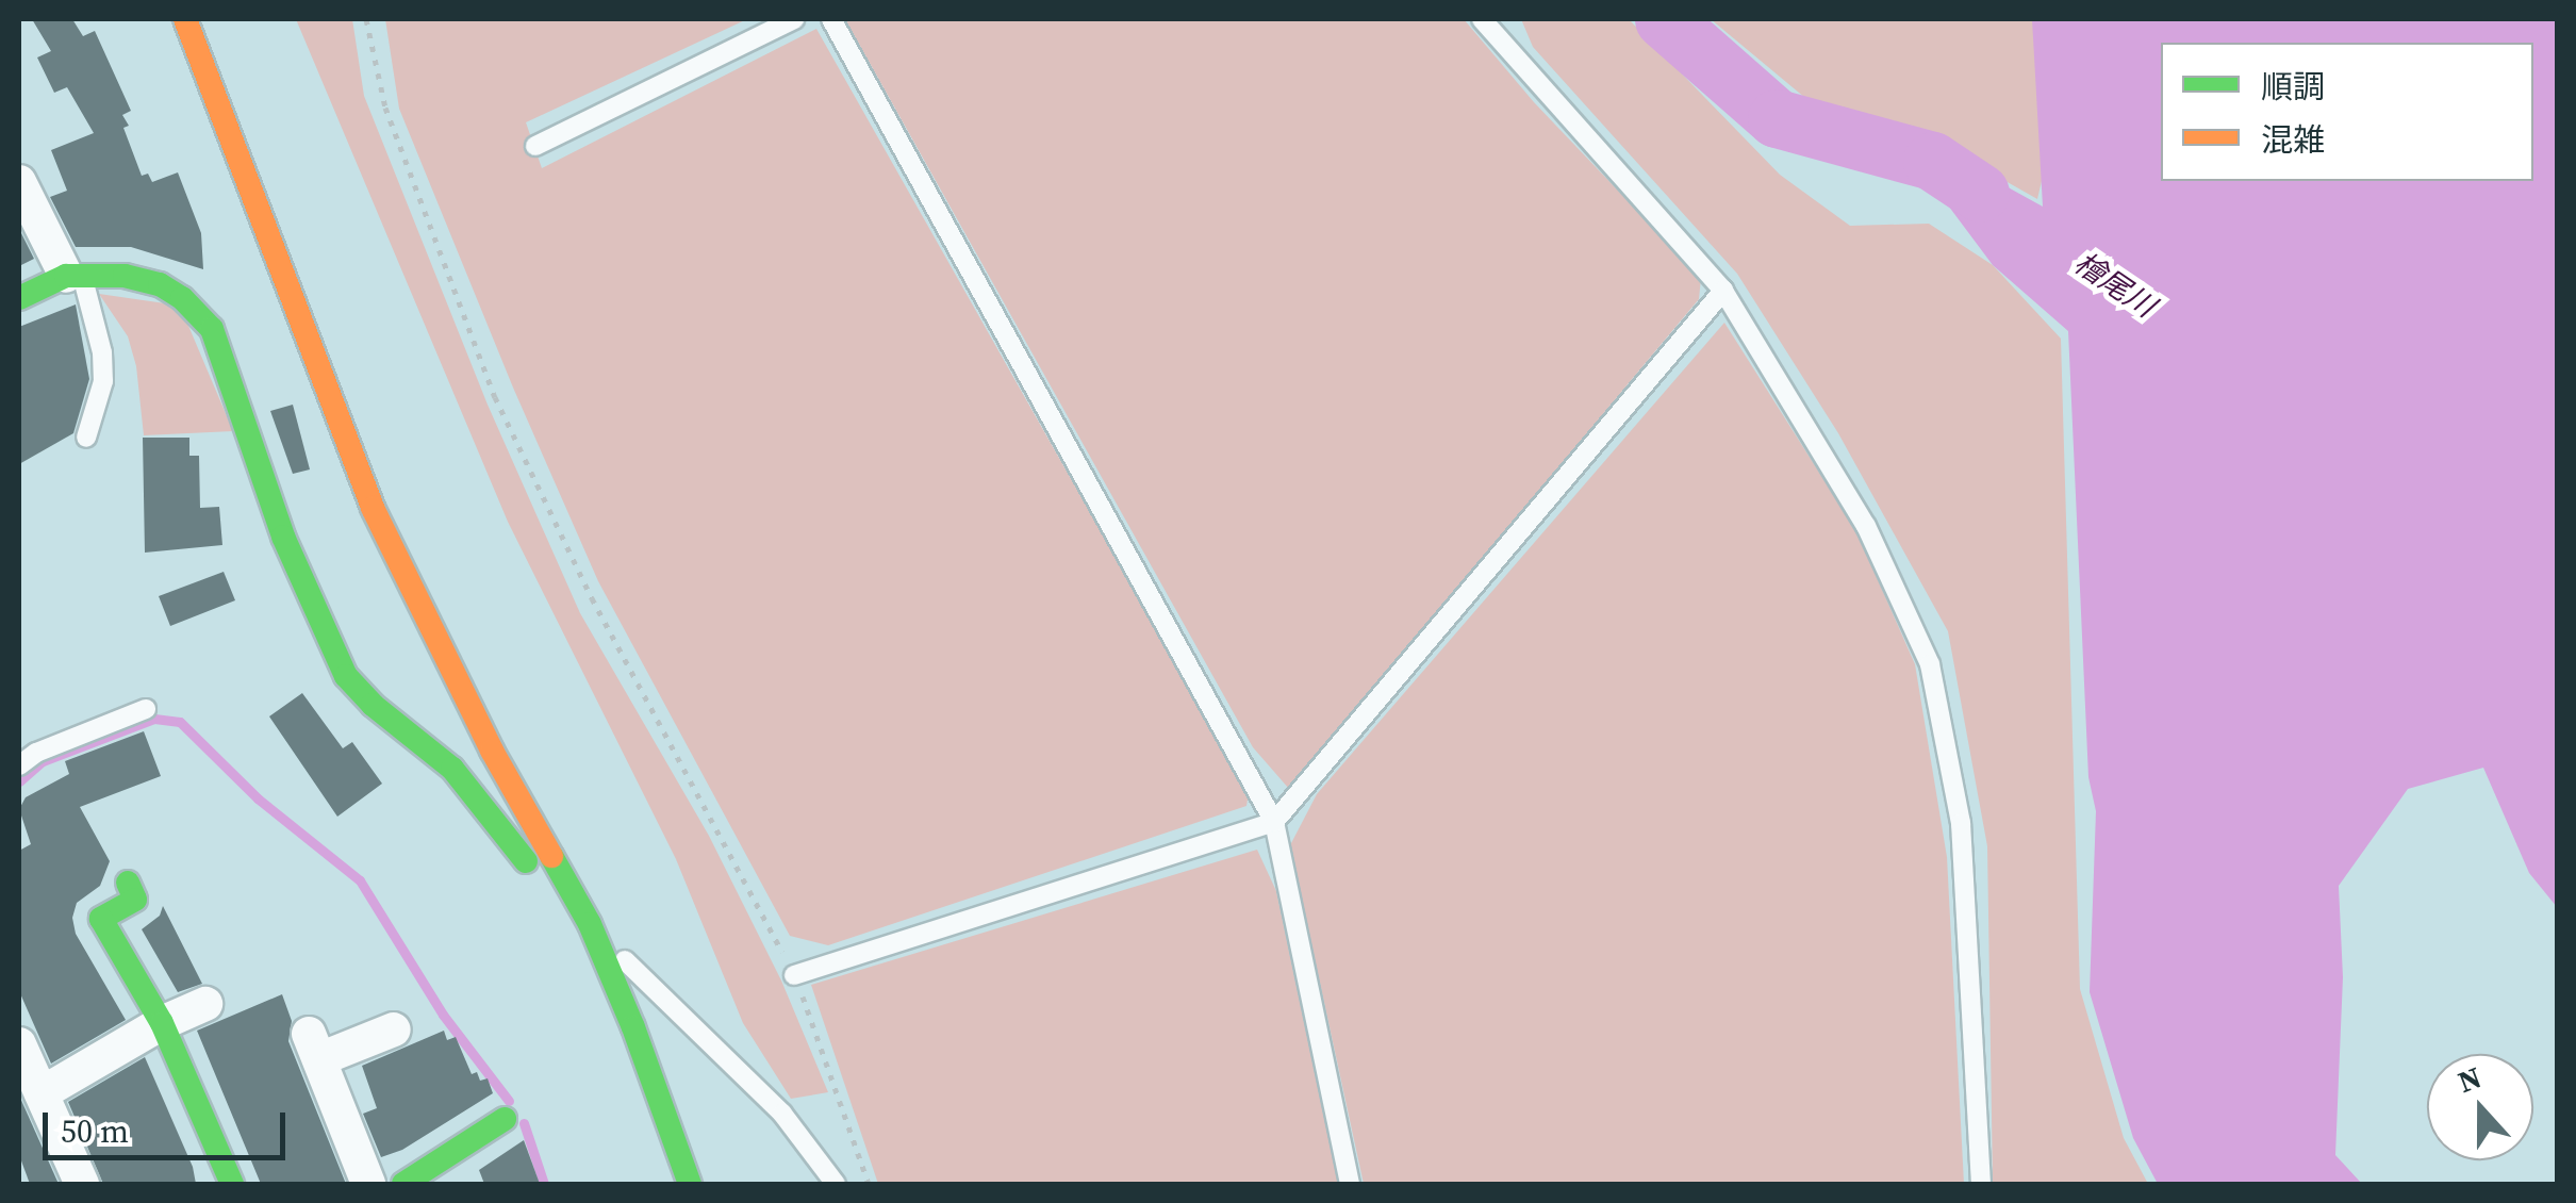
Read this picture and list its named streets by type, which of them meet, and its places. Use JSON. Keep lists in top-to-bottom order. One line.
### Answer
{"water":["檜尾川"],"legend":["順調","混雑"],"scale_bar":"50 m","north":"top"}
